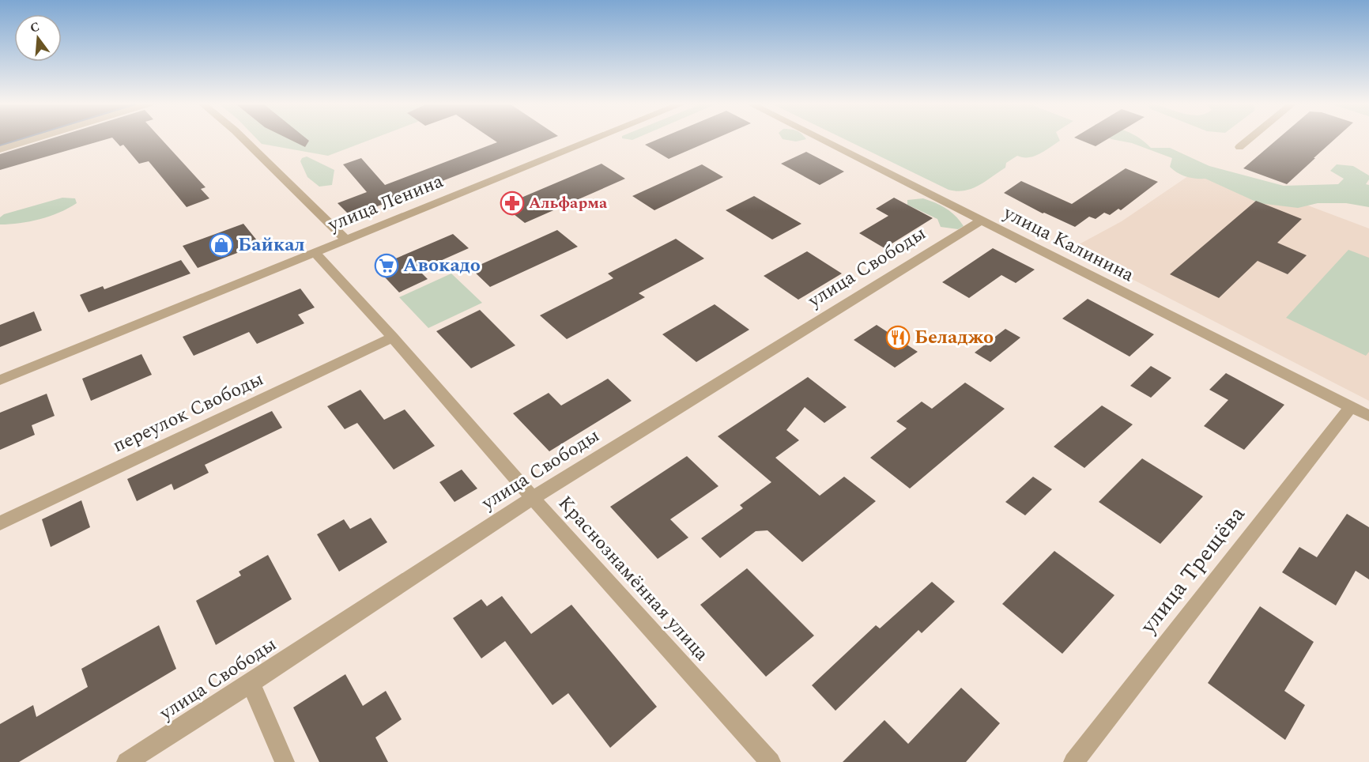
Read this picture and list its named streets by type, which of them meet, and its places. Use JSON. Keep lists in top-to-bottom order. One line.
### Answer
{"streets":{"street":["улица Ленина","улица Калинина","улица Свободы","переулок Свободы","улица Трещёва","Краснознамённая улица"]},"crossings":[["улица Ленина","Краснознамённая улица"],["улица Калинина","улица Свободы"],["улица Калинина","улица Трещёва"],["улица Свободы","Краснознамённая улица"],["переулок Свободы","Краснознамённая улица"]],"places":{"pharmacy":["Альфарма"],"shop":["Байкал"],"supermarket":["Авокадо"],"restaurant":["Беладжо"]},"north":"top"}
